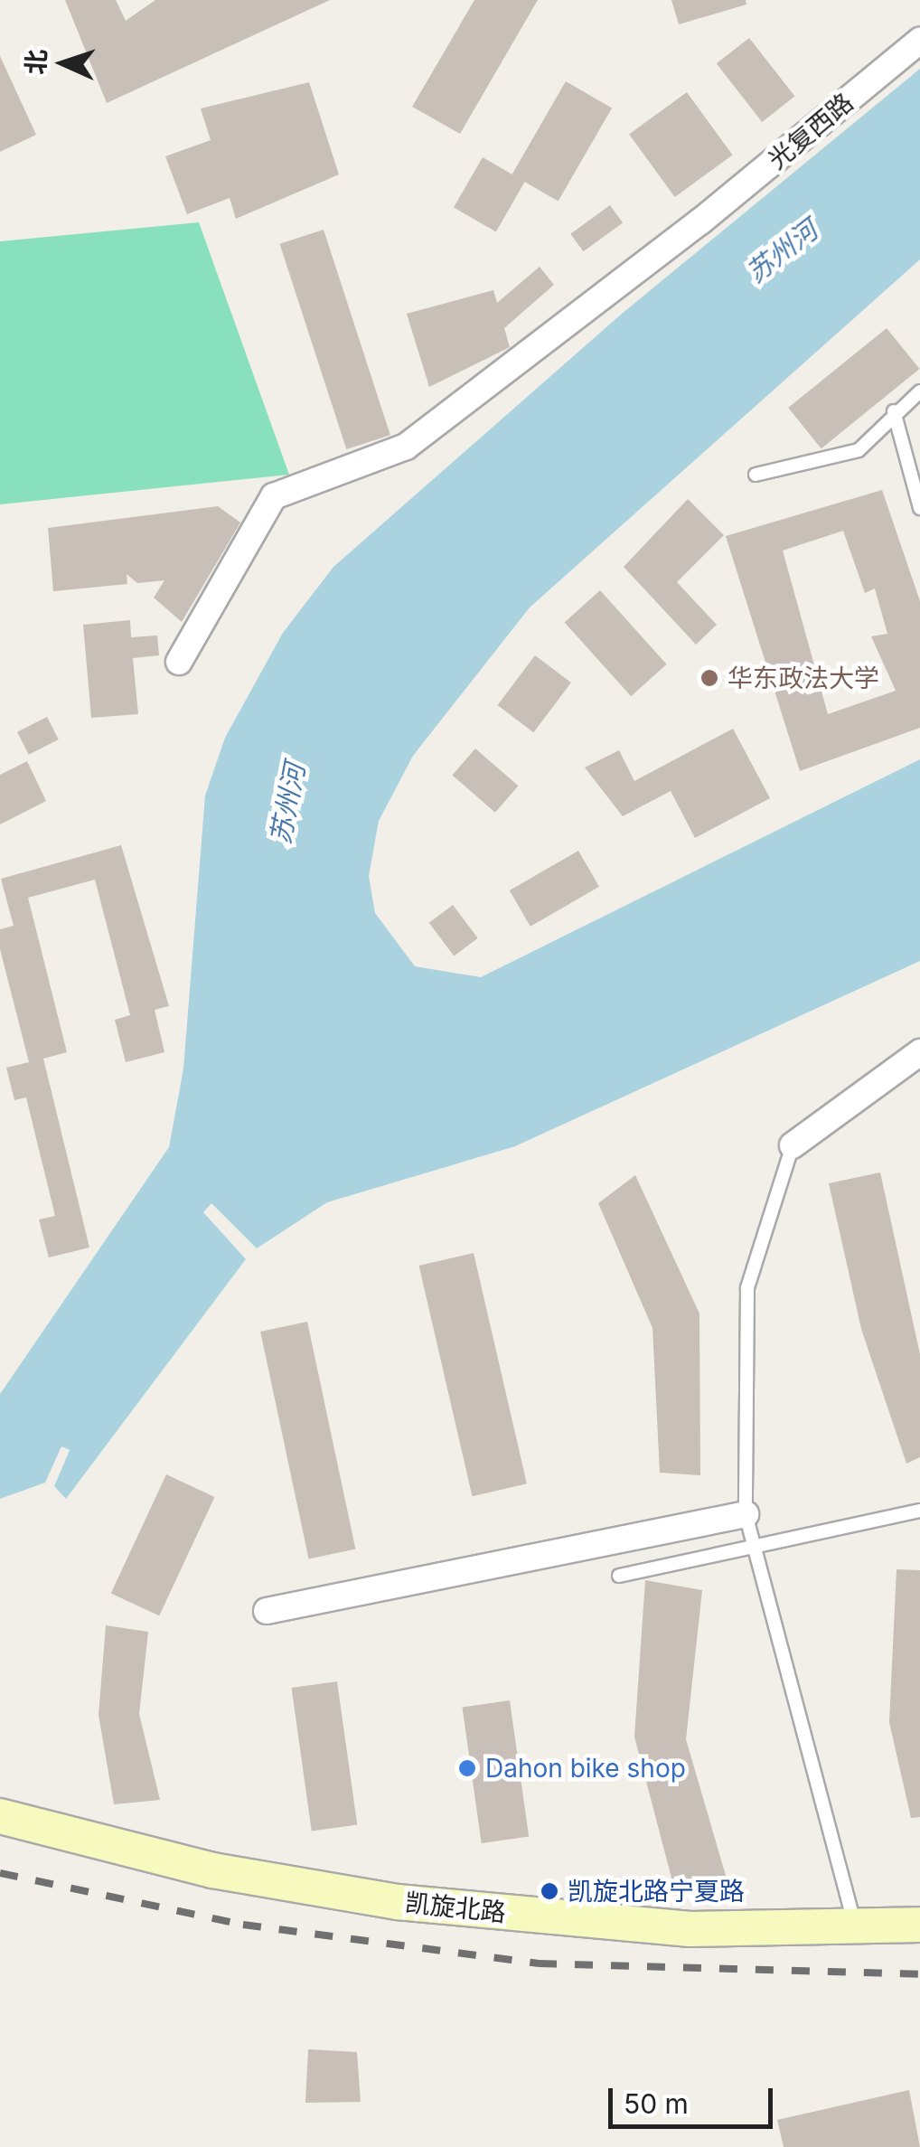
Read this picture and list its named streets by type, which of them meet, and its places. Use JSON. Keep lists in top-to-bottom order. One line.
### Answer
{"streets":{"street":["光复西路","凯旋北路"]},"water":["苏州河"],"places":["华东政法大学","Dahon bike shop","凯旋北路宁夏路"],"scale_bar":"50 m","north":"left"}
